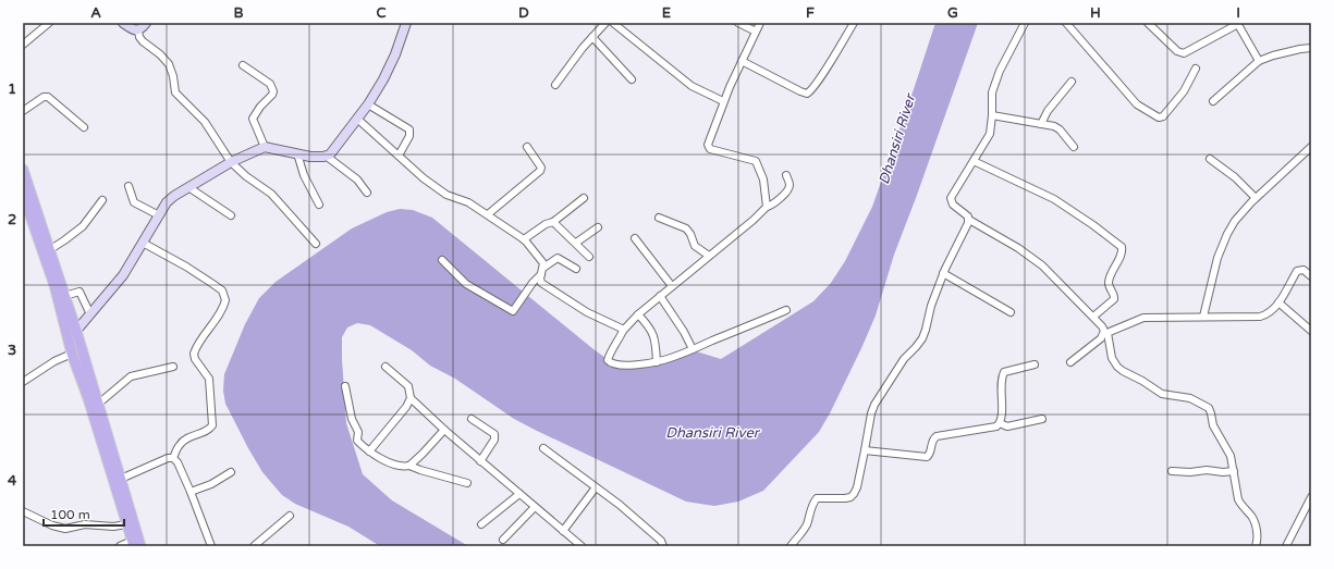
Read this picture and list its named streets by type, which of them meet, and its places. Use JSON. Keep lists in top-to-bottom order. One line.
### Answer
{"water":["Dhansiri River"],"scale_bar":"100 m","grid":{"columns":["A","B","C","D","E","F","G","H","I"],"rows":["1","2","3","4"]}}
